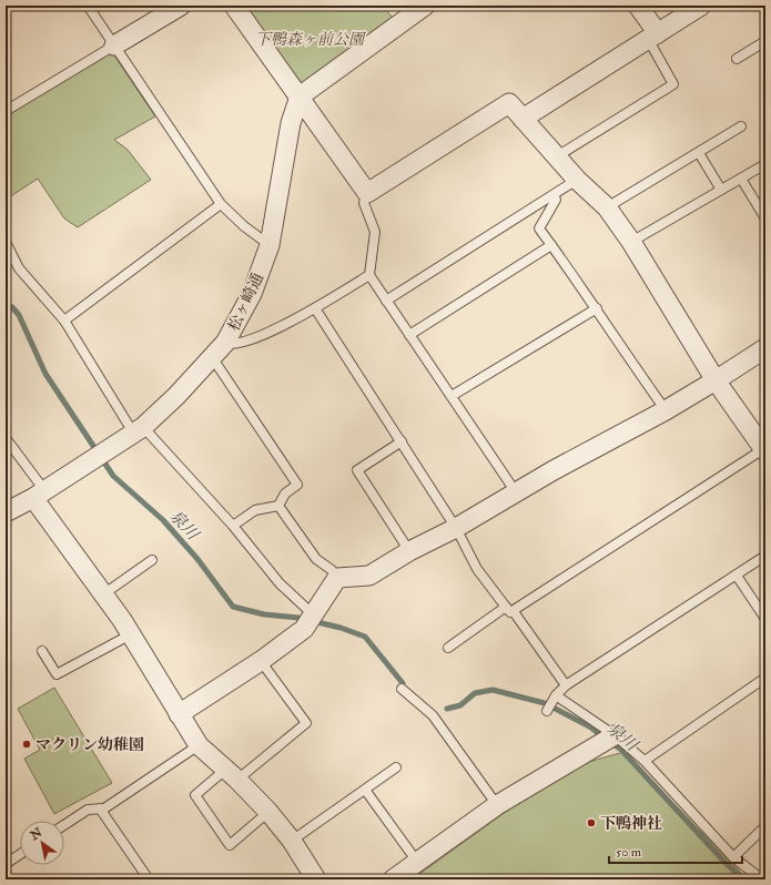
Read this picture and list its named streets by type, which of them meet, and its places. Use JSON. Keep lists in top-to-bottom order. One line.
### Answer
{"streets":{"street":["松ヶ崎通"]},"water":["泉川"],"parks":["下鴨森ヶ前公園"],"places":["マクリン幼稚園","下鴨神社"],"scale_bar":"50 m","north":"top left"}
